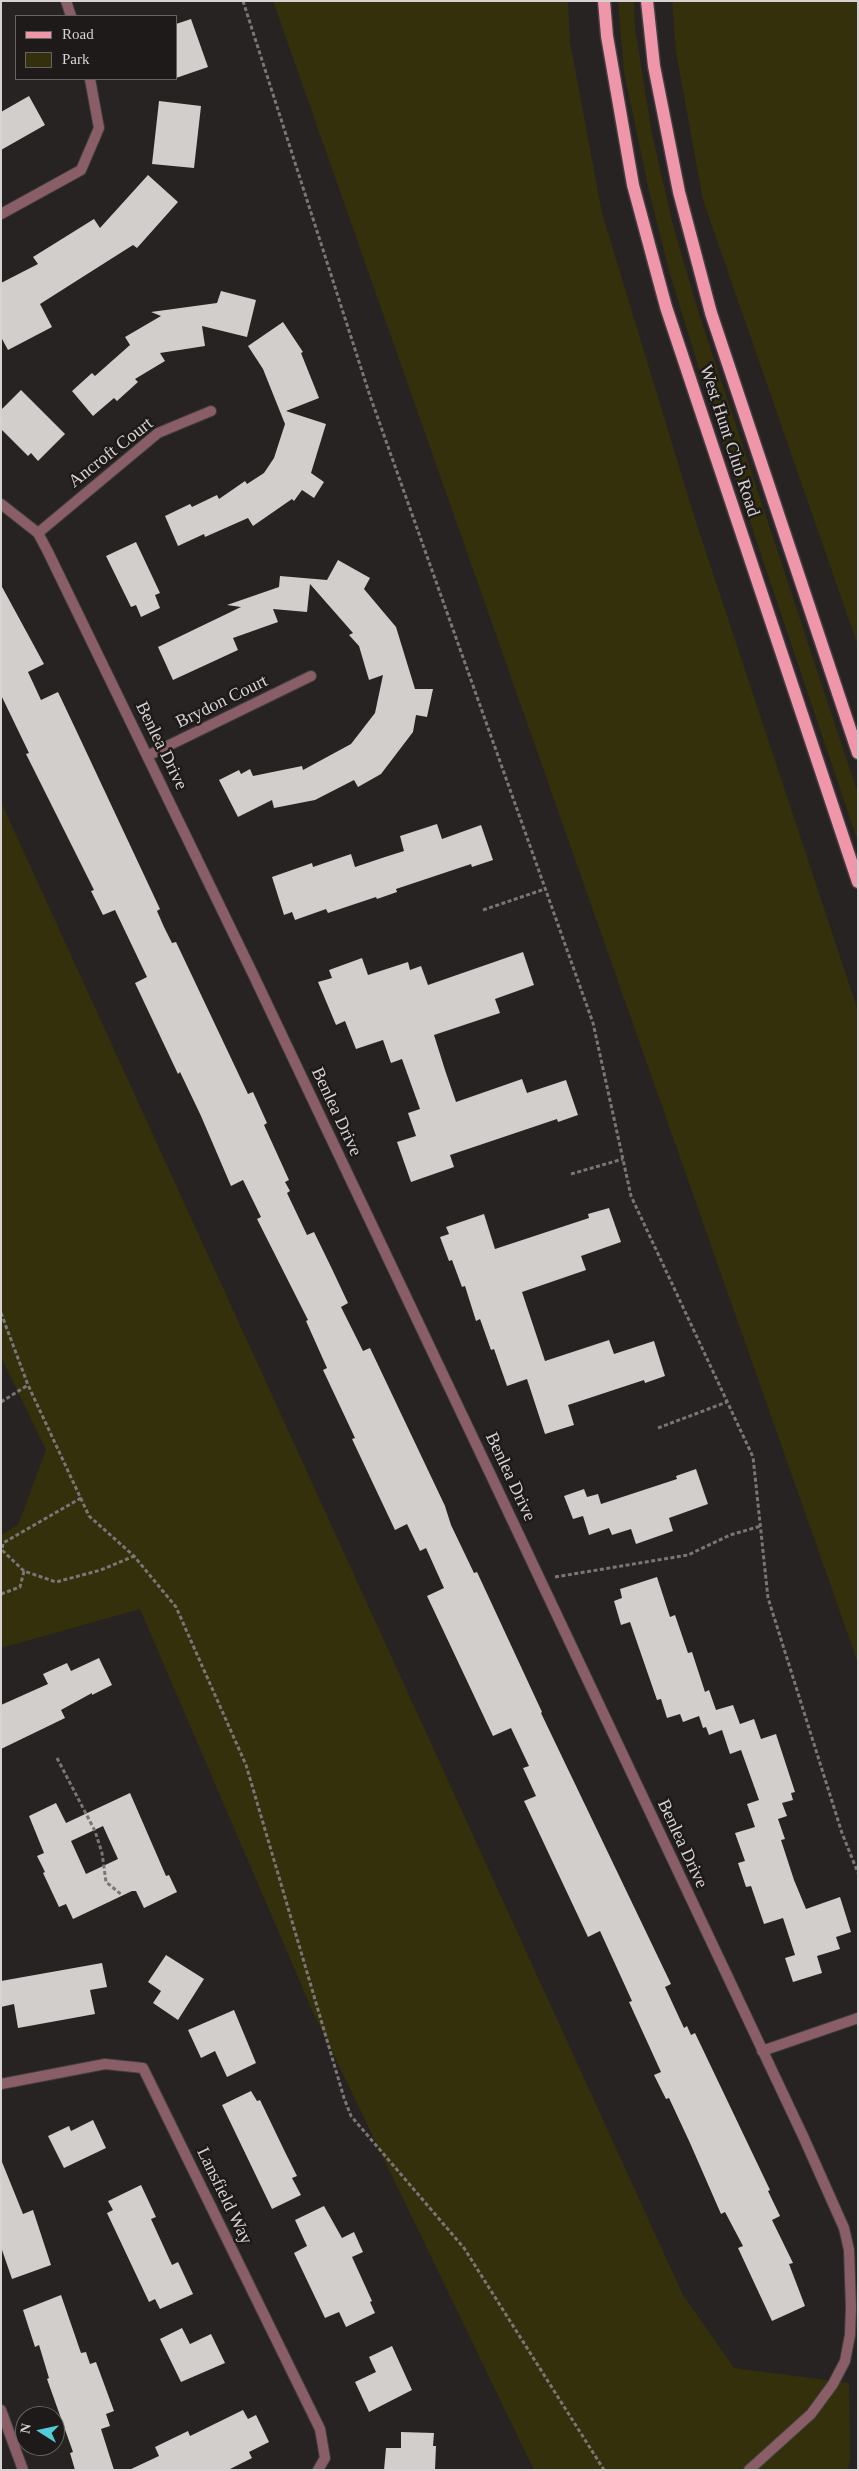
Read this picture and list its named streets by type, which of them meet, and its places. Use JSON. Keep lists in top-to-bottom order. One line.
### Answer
{"streets":{"main road":["West Hunt Club Road"],"street":["Ancroft Court","Brydon Court","Benlea Drive","Lansfield Way"]},"crossings":[["Ancroft Court","Benlea Drive"],["Brydon Court","Benlea Drive"]],"legend":["Road","Park"],"north":"left"}
